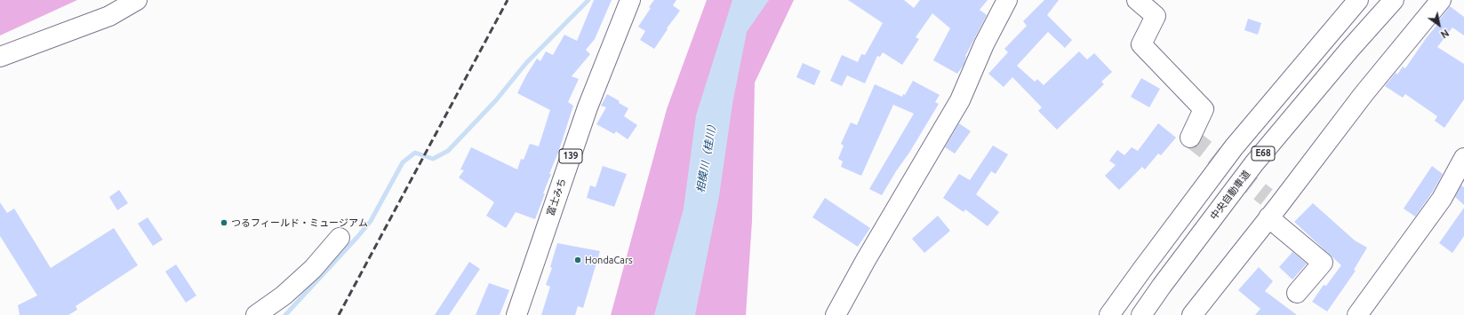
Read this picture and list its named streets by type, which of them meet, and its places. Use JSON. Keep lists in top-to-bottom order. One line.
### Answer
{"streets":{"main road":["E68","139","中央自動車道","富士みち"]},"water":["相模川（桂川）"],"places":["つるフィールド・ミュージアム","HondaCars"],"north":"bottom right"}
